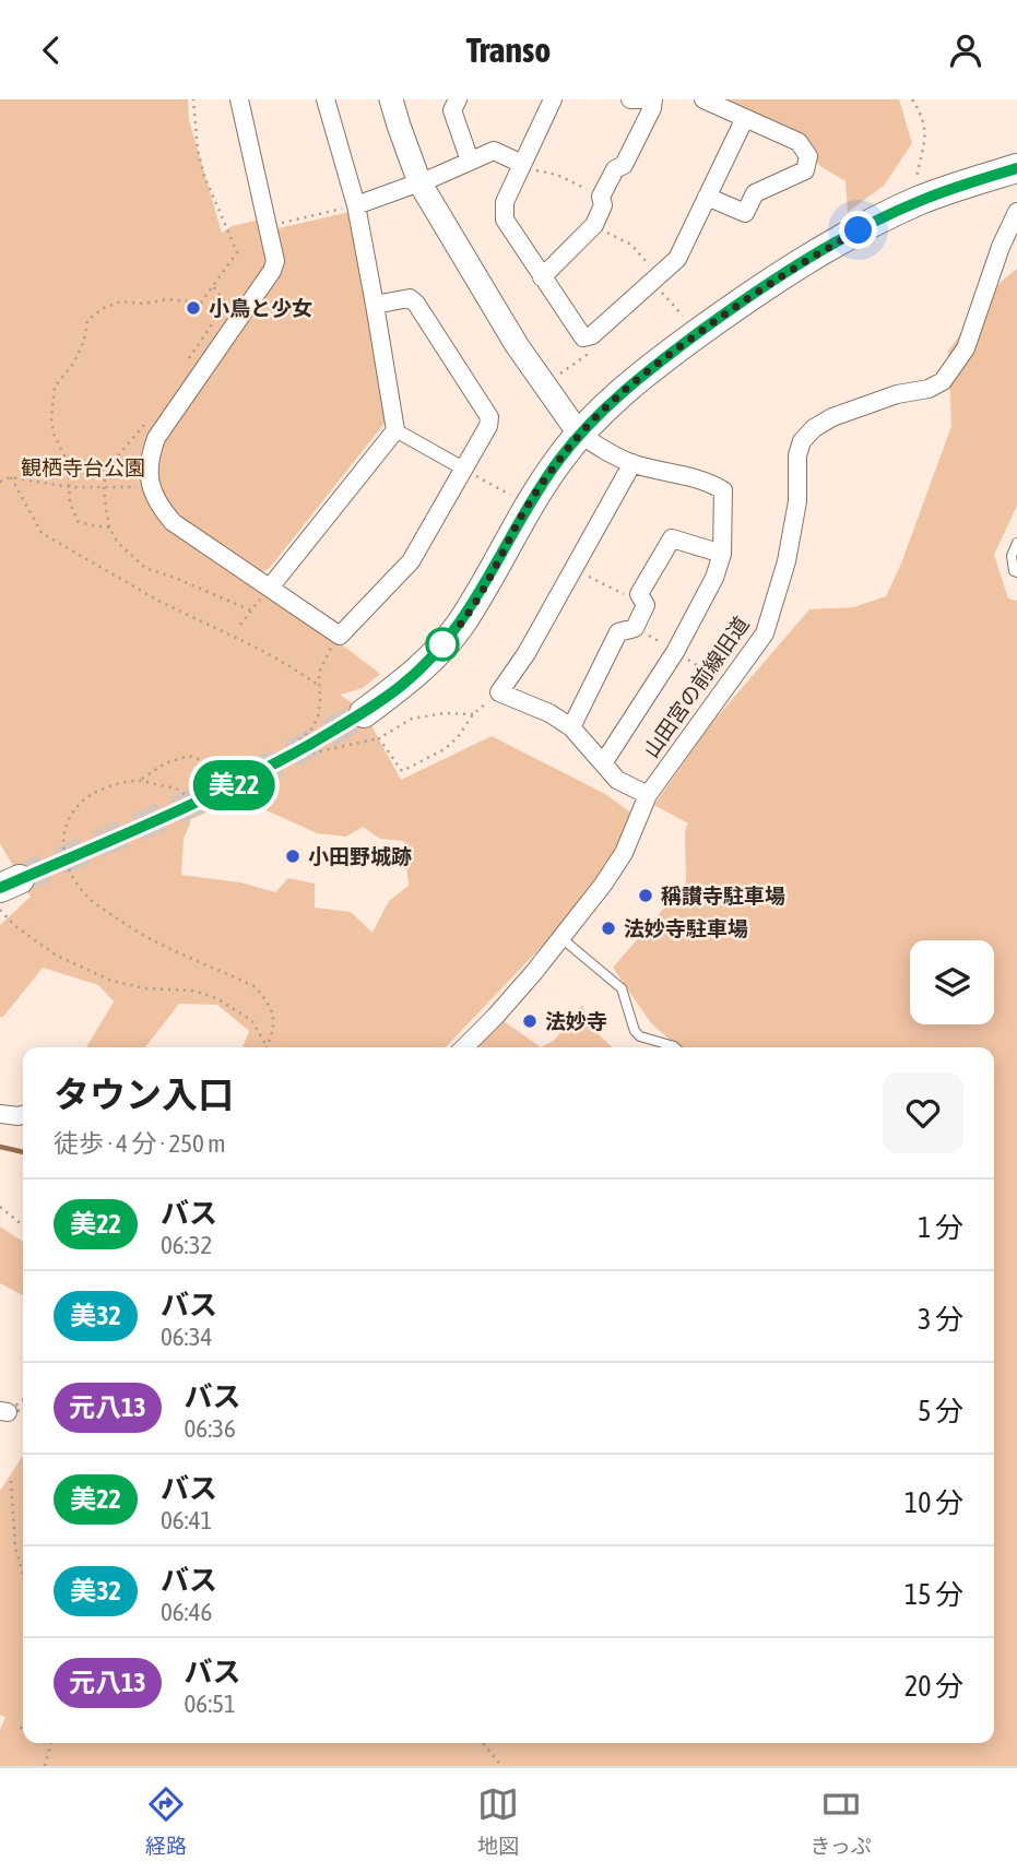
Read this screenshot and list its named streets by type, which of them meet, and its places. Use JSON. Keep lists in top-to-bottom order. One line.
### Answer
{"streets":{"street":["山田宮の前線旧道"]},"parks":["観栖寺台公園"],"places":["小鳥と少女","小田野城跡","稱讃寺駐車場","法妙寺駐車場","法妙寺"],"lines":["bus line 美22"],"page":{"header":"Transo","on_map":"美22","heading":["タウン入口","徒歩 · 4 分 · 250 m"],"list":[{"mark":"美22","name":"バス","note":"06:32","value":"1 分"},{"mark":"美32","name":"バス","note":"06:34","value":"3 分"},{"mark":"元八13","name":"バス","note":"06:36","value":"5 分"},{"mark":"美22","name":"バス","note":"06:41","value":"10 分"},{"mark":"美32","name":"バス","note":"06:46","value":"15 分"},{"mark":"元八13","name":"バス","note":"06:51","value":"20 分"}],"tabs":["経路","地図","きっぷ"]}}
